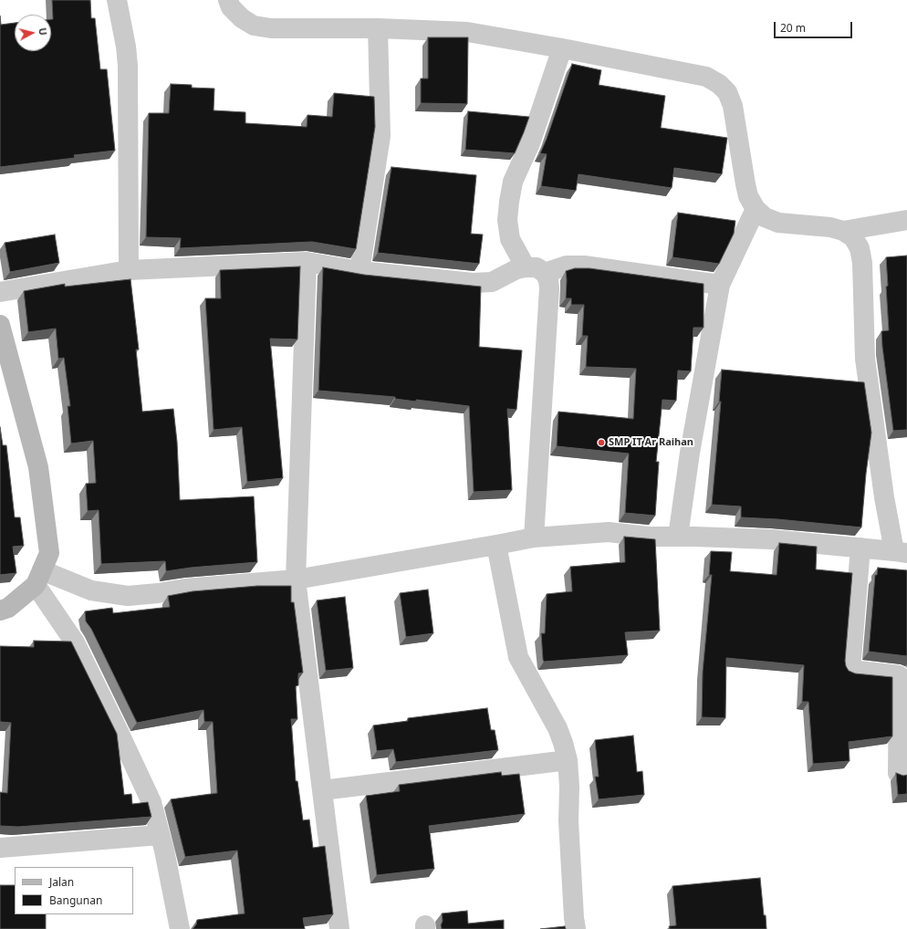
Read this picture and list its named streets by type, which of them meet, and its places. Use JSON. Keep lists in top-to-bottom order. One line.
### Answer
{"places":["SMP IT Ar Raihan"],"legend":["Jalan","Bangunan"],"scale_bar":"20 m","north":"right"}
